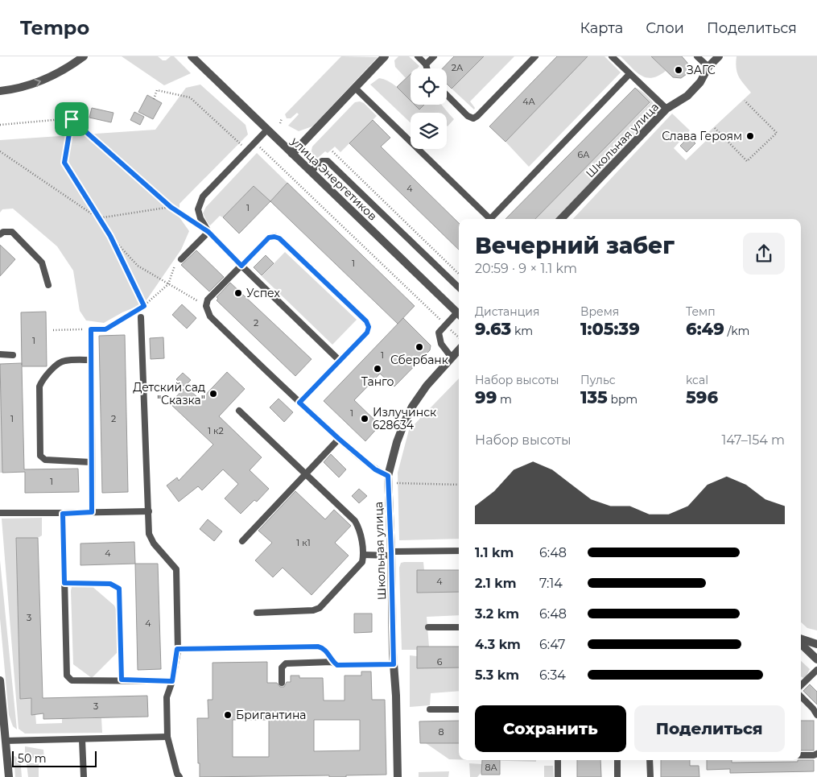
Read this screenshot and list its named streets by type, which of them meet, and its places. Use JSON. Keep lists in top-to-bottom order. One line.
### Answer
{"streets":{"street":["Школьная улица","улица Энергетиков"]},"places":["ЗАГС","Слава Героям","Успех","Сбербанк","Танго","Детский сад \"Сказка\"","Излучинск 628634","Бригантина"],"house_numbers":["2А","4А","6А","4","1","1","2","1","1","1","1","2","1 к2","1","1 к1","4","4","3","4","6","3","8","8А"],"scale_bar":"50 m","page":{"header":"Tempo","nav":["Карта","Слои","Поделиться"],"heading":["Вечерний забег","20:59 · 9 × 1.1 km"],"stats":[["Дистанция","9.63 km"],["Время","1:05:39"],["Темп","6:49 /km"],["Набор высоты","99 m"],["Пульс","135 bpm"],["kcal","596"]],"chart":["Набор высоты","147–154 m"],"list":[{"name":"1.1 km","note":"6:48"},{"name":"2.1 km","note":"7:14"},{"name":"3.2 km","note":"6:48"},{"name":"4.3 km","note":"6:47"},{"name":"5.3 km","note":"6:34"}],"buttons":["Сохранить","Поделиться"],"scale":"50 m"}}
